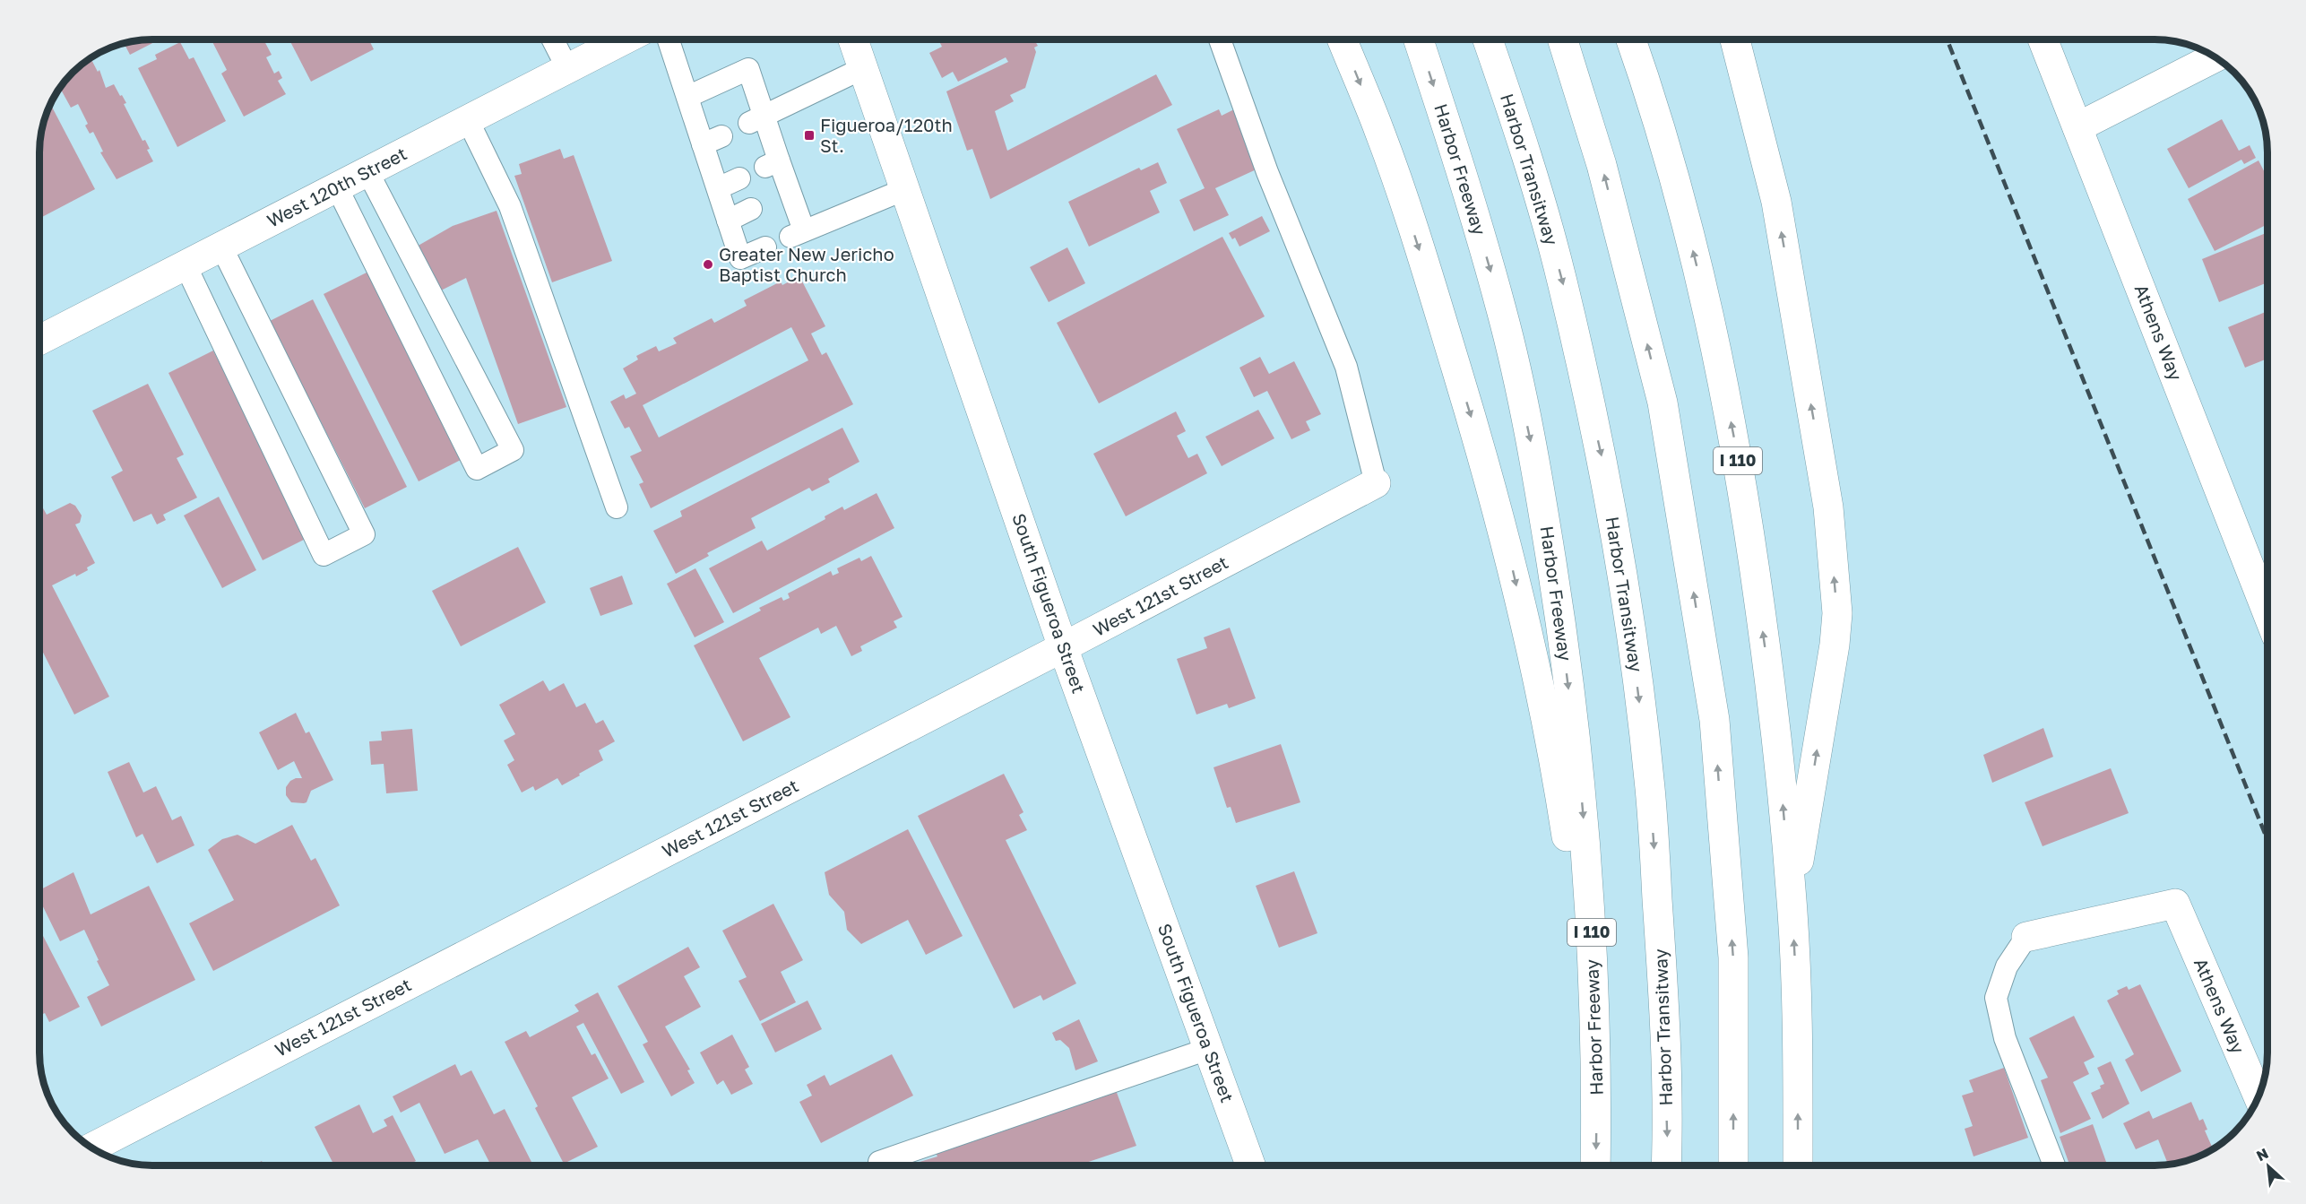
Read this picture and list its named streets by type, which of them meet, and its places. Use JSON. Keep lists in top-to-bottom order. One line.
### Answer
{"streets":{"main road":["Harbor Freeway","Harbor Transitway","West 120th Street","Athens Way","I 110","West 121st Street","South Figueroa Street"]},"crossings":[["West 121st Street","South Figueroa Street"]],"places":{"transit":["Figueroa/120th St."],"other":["Greater New Jericho Baptist Church"]},"north":"top left"}
